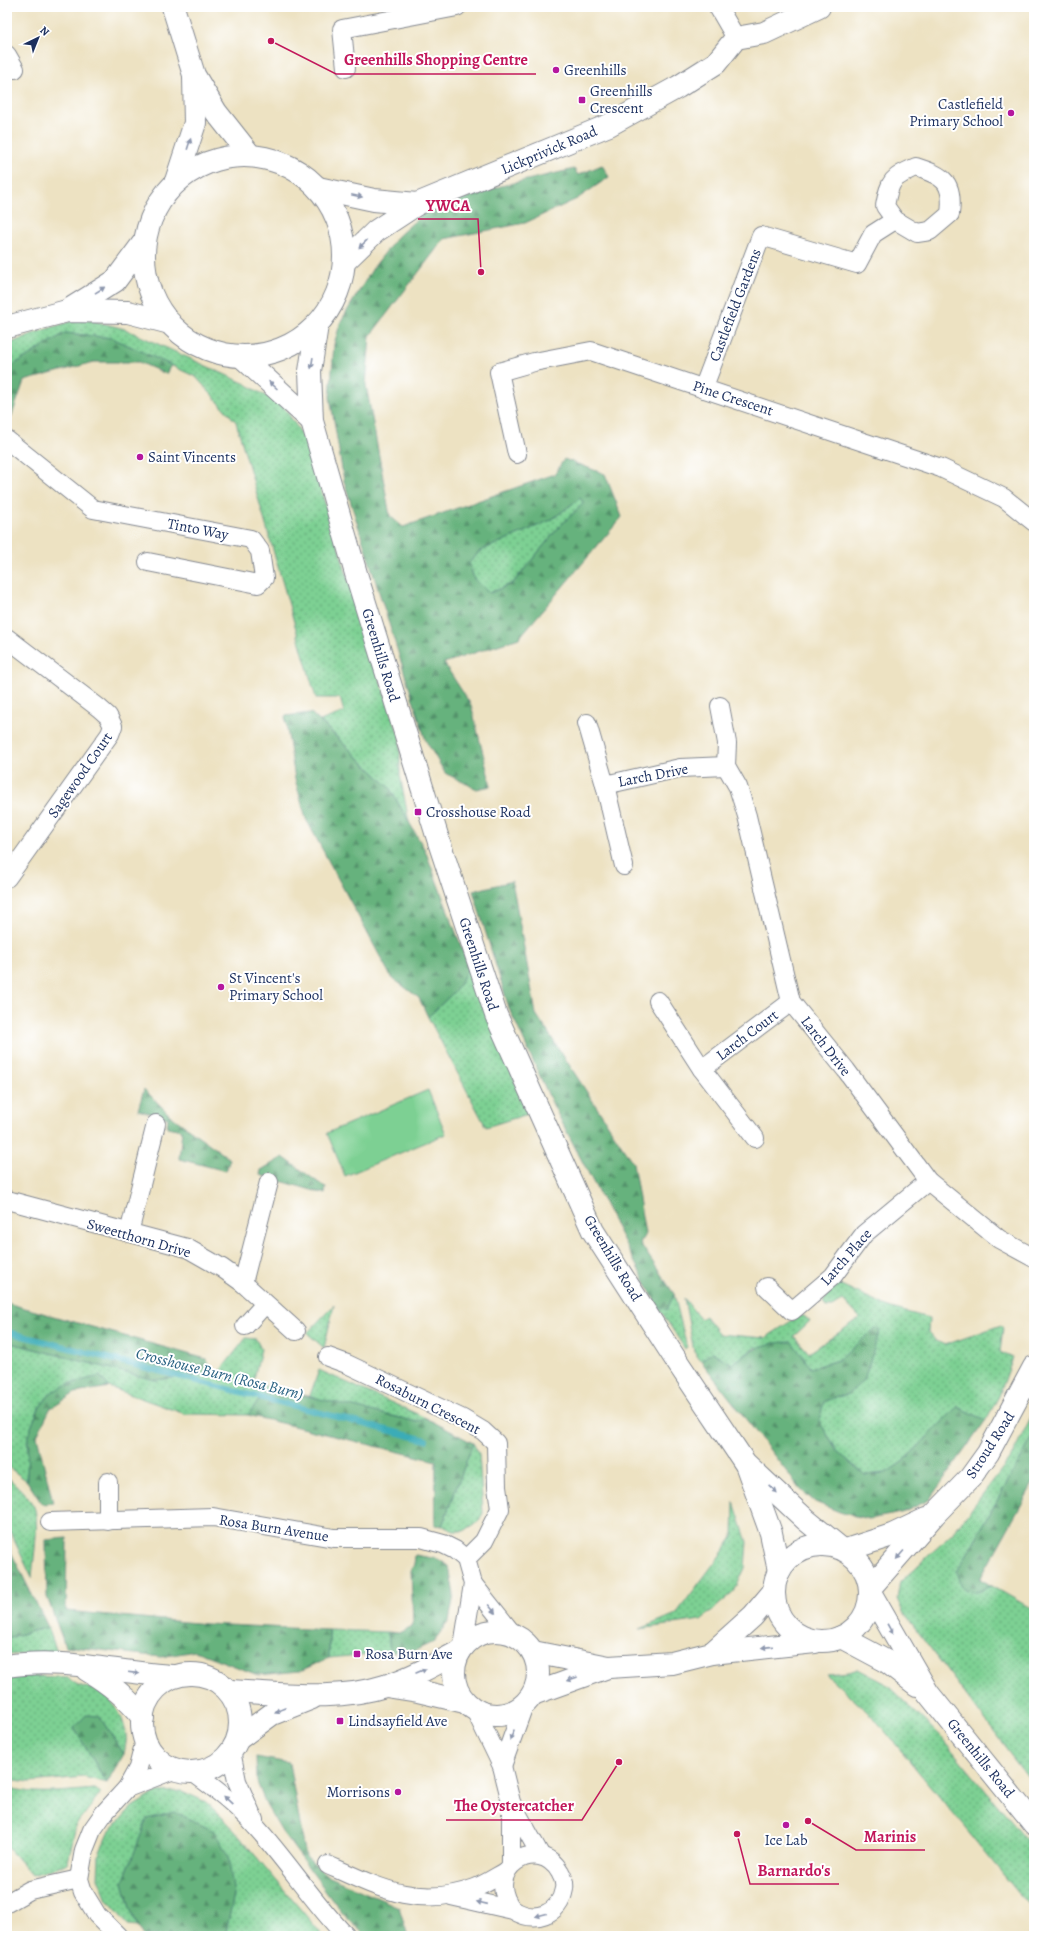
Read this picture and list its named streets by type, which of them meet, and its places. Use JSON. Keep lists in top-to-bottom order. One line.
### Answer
{"streets":{"street":["Lickprivick Road","Castlefield Gardens","Pine Crescent","Tinto Way","Greenhills Road","Sagewood Court","Larch Drive","Larch Court","Sweetthorn Drive","Larch Place","Rosaburn Crescent","Stroud Road","Rosa Burn Avenue"]},"crossings":[["Castlefield Gardens","Pine Crescent"],["Greenhills Road","Stroud Road"],["Larch Drive","Larch Court"],["Larch Drive","Larch Place"],["Rosaburn Crescent","Rosa Burn Avenue"]],"water":["Crosshouse Burn (Rosa Burn)"],"places":{"other":["Greenhills Shopping Centre","Greenhills","Castlefield Primary School","YWCA","Saint Vincents","St Vincent's Primary School","The Oystercatcher","Morrisons","Marinis","Ice Lab","Barnardo's"],"transit":["Greenhills Crescent","Crosshouse Road","Rosa Burn Ave","Lindsayfield Ave"]},"north":"top right"}
